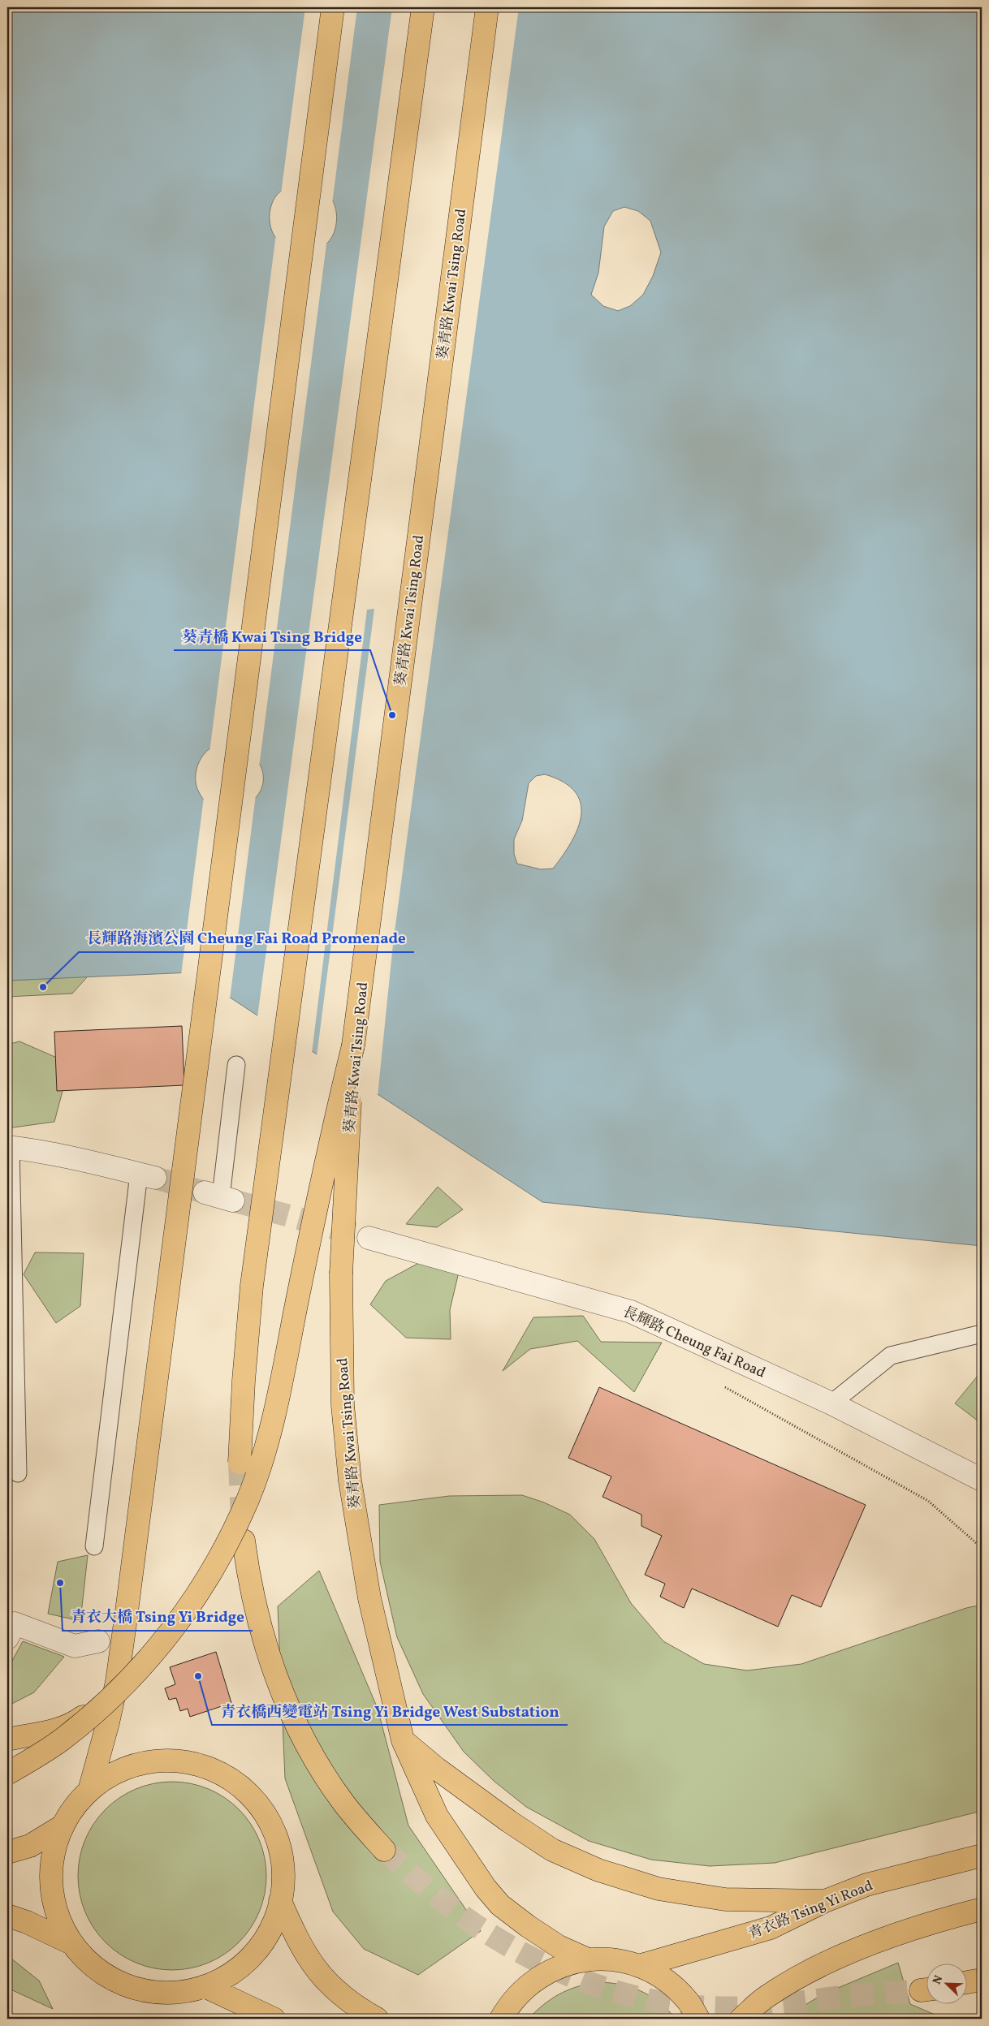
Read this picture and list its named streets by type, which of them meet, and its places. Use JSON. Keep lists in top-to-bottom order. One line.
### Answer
{"streets":{"main road":["葵青路 Kwai Tsing Road","青衣路 Tsing Yi Road"],"street":["長輝路 Cheung Fai Road"]},"places":["葵青橋 Kwai Tsing Bridge","長輝路海濱公園 Cheung Fai Road Promenade","青衣大橋 Tsing Yi Bridge","青衣橋西變電站 Tsing Yi Bridge West Substation"],"north":"top left"}
